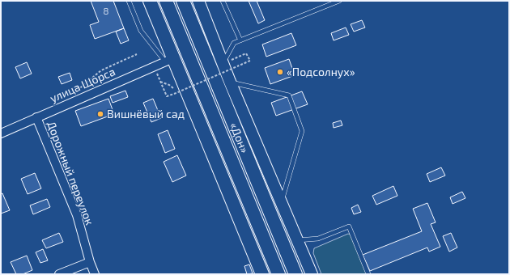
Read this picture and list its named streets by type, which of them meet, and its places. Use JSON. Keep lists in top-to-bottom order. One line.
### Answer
{"streets":{"highway":["«Дон»"],"street":["улица Щорса","Дорожный переулок"]},"crossings":[["улица Щорса","Дорожный переулок"]],"places":["«Подсолнух»","Вишнёвый сад"],"house_numbers":["8"]}
